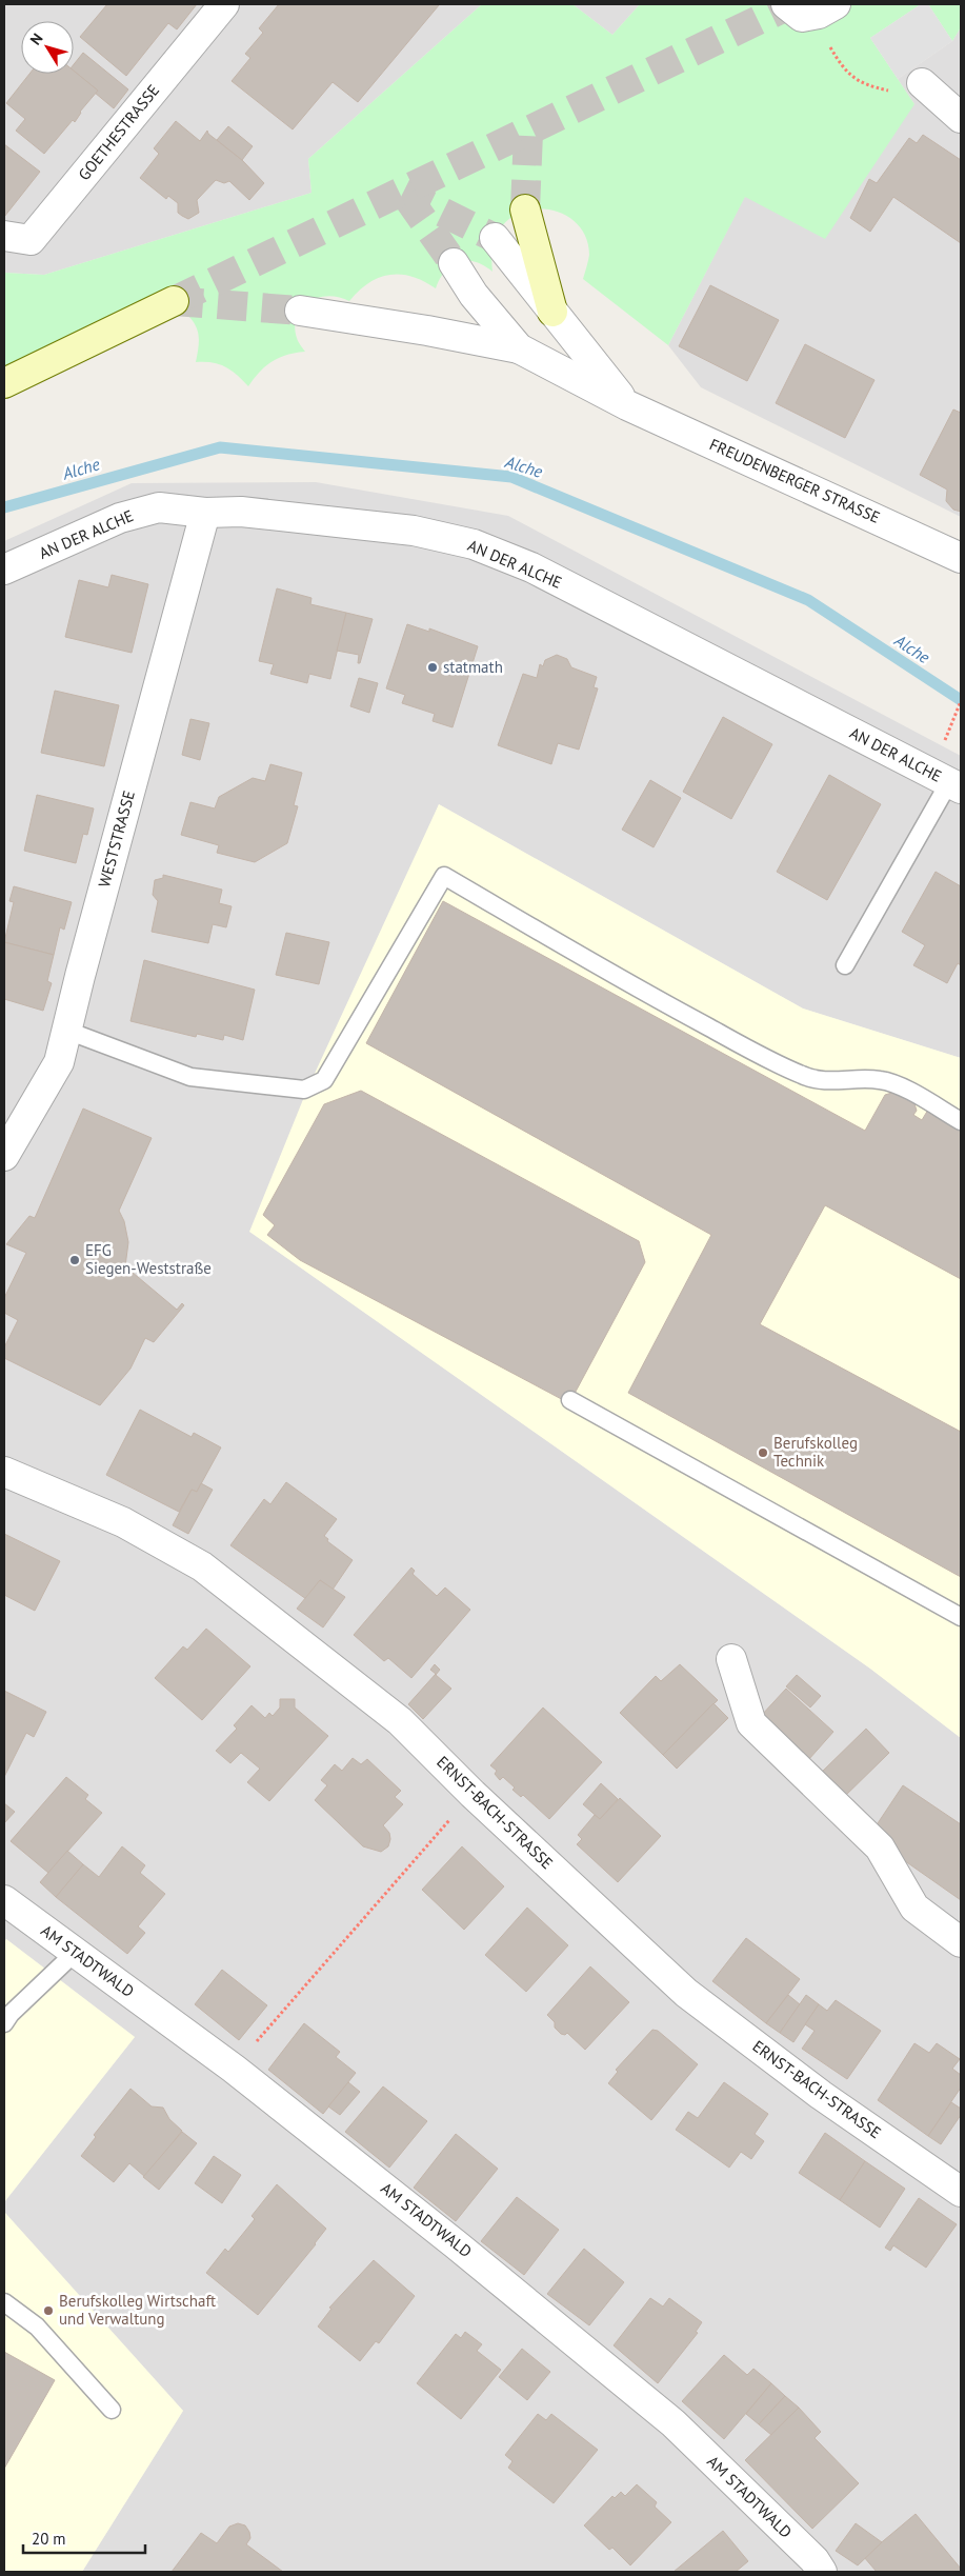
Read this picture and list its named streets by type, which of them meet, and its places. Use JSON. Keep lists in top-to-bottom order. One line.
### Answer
{"streets":{"street":["GOETHESTRASSE","FREUDENBERGER STRASSE","AN DER ALCHE","WESTSTRASSE","ERNST-BACH-STRASSE","AM STADTWALD"]},"crossings":[["AN DER ALCHE","WESTSTRASSE"]],"water":["Alche"],"places":["statmath","EFG Siegen-Weststraße","Berufskolleg Technik","Berufskolleg Wirtschaft und Verwaltung"],"scale_bar":"20 m","north":"top left"}
